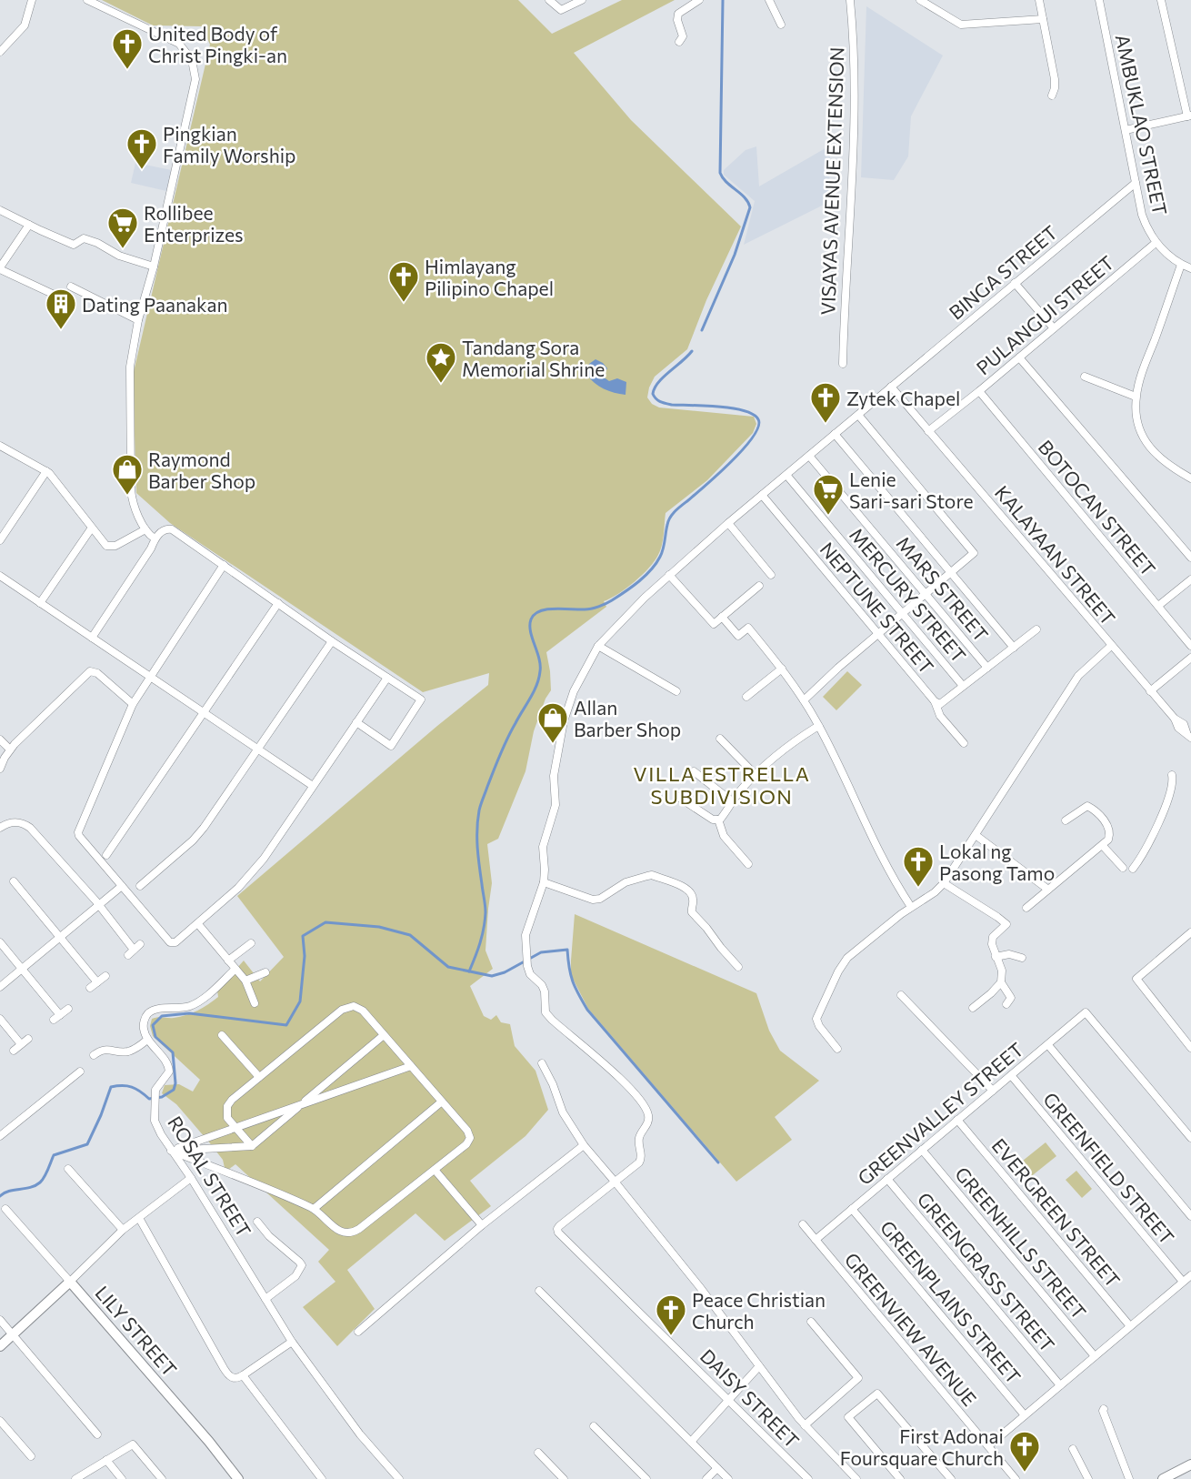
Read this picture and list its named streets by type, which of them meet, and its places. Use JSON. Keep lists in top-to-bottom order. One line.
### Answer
{"streets":{"street":["AMBUKLAO STREET","VISAYAS AVENUE EXTENSION","BINGA STREET","PULANGUI STREET","BOTOCAN STREET","KALAYAAN STREET","MARS STREET","MERCURY STREET","NEPTUNE STREET","GREENVALLEY STREET","GREENFIELD STREET","ROSAL STREET","EVERGREEN STREET","GREENHILLS STREET","GREENGRASS STREET","GREENPLAINS STREET","GREENVIEW AVENUE","LILY STREET","DAISY STREET"]},"crossings":[["AMBUKLAO STREET","BINGA STREET"],["AMBUKLAO STREET","PULANGUI STREET"],["BINGA STREET","KALAYAAN STREET"],["BINGA STREET","MARS STREET"],["BINGA STREET","MERCURY STREET"],["BINGA STREET","NEPTUNE STREET"],["PULANGUI STREET","BOTOCAN STREET"],["PULANGUI STREET","KALAYAAN STREET"],["GREENVALLEY STREET","GREENFIELD STREET"],["GREENVALLEY STREET","EVERGREEN STREET"],["GREENVALLEY STREET","GREENHILLS STREET"],["GREENVALLEY STREET","GREENGRASS STREET"],["GREENVALLEY STREET","GREENPLAINS STREET"],["GREENVALLEY STREET","GREENVIEW AVENUE"]],"districts":["VILLA ESTRELLA SUBDIVISION"],"places":{"church":["United Body of Christ Pingki-an","Pingkian Family Worship","Himlayang Pilipino Chapel","Zytek Chapel","Lokal ng Pasong Tamo","Peace Christian Church","First Adonai Foursquare Church"],"supermarket":["Rollibee Enterprizes","Lenie Sari-sari Store"],"building":["Dating Paanakan"],"place":["Tandang Sora Memorial Shrine"],"shop":["Raymond Barber Shop","Allan Barber Shop"]}}
